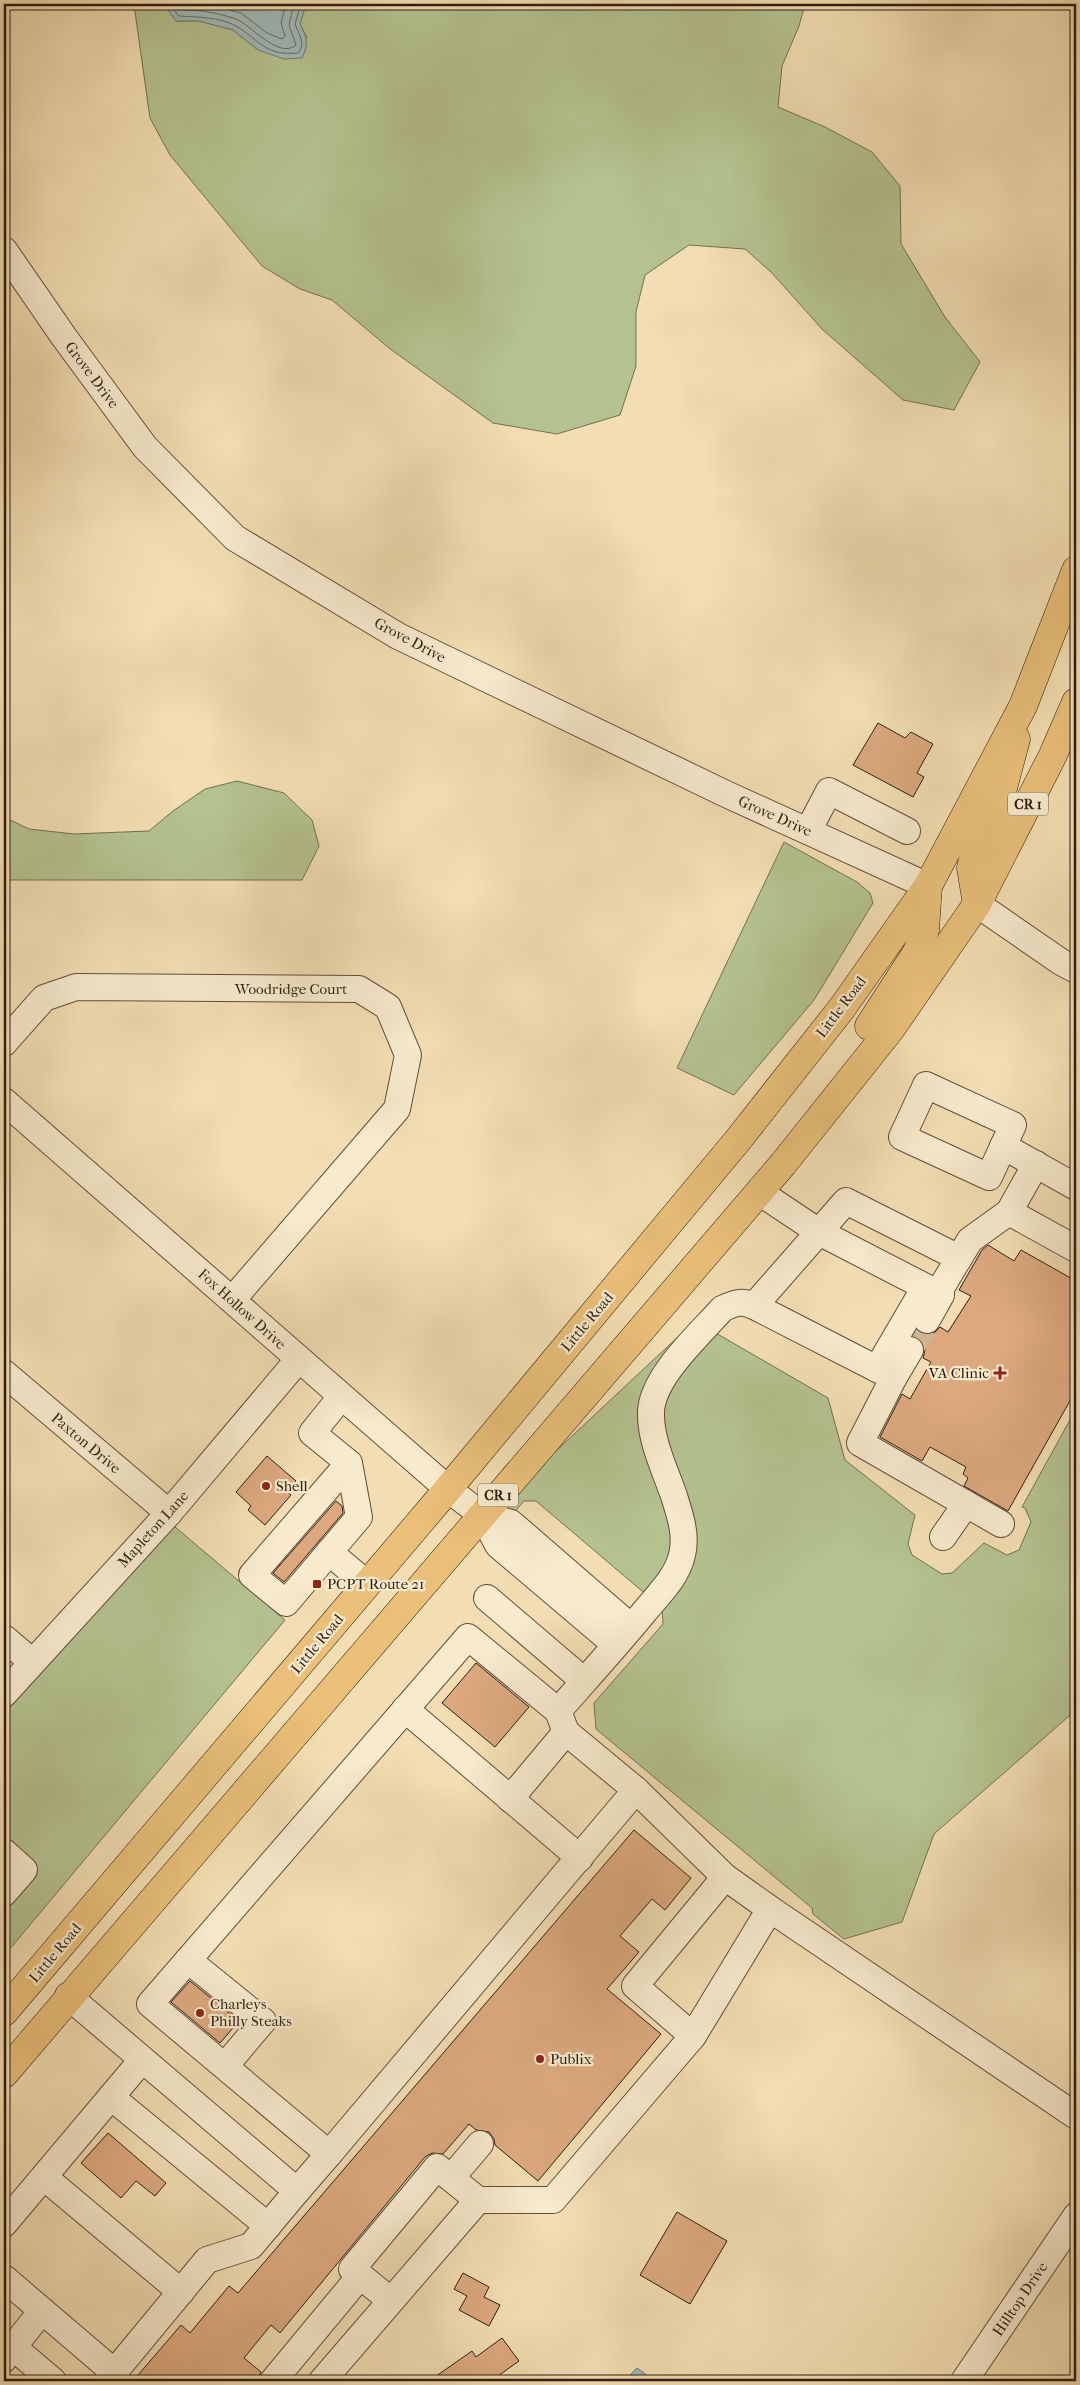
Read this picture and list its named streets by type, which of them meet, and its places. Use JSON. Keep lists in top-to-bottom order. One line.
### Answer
{"streets":{"main road":["CR 1","Little Road"],"street":["Grove Drive","Woodridge Court","Fox Hollow Drive","Paxton Drive","Mapleton Lane","Hilltop Drive"]},"crossings":[["Grove Drive","Little Road"],["CR 1","Fox Hollow Drive"],["Woodridge Court","Fox Hollow Drive"],["Little Road","Fox Hollow Drive"],["Fox Hollow Drive","Mapleton Lane"],["Paxton Drive","Mapleton Lane"]],"places":{"health":["VA Clinic"],"other":["Shell","Charleys Philly Steaks","Publix"],"transit":["PCPT Route 21"]}}
